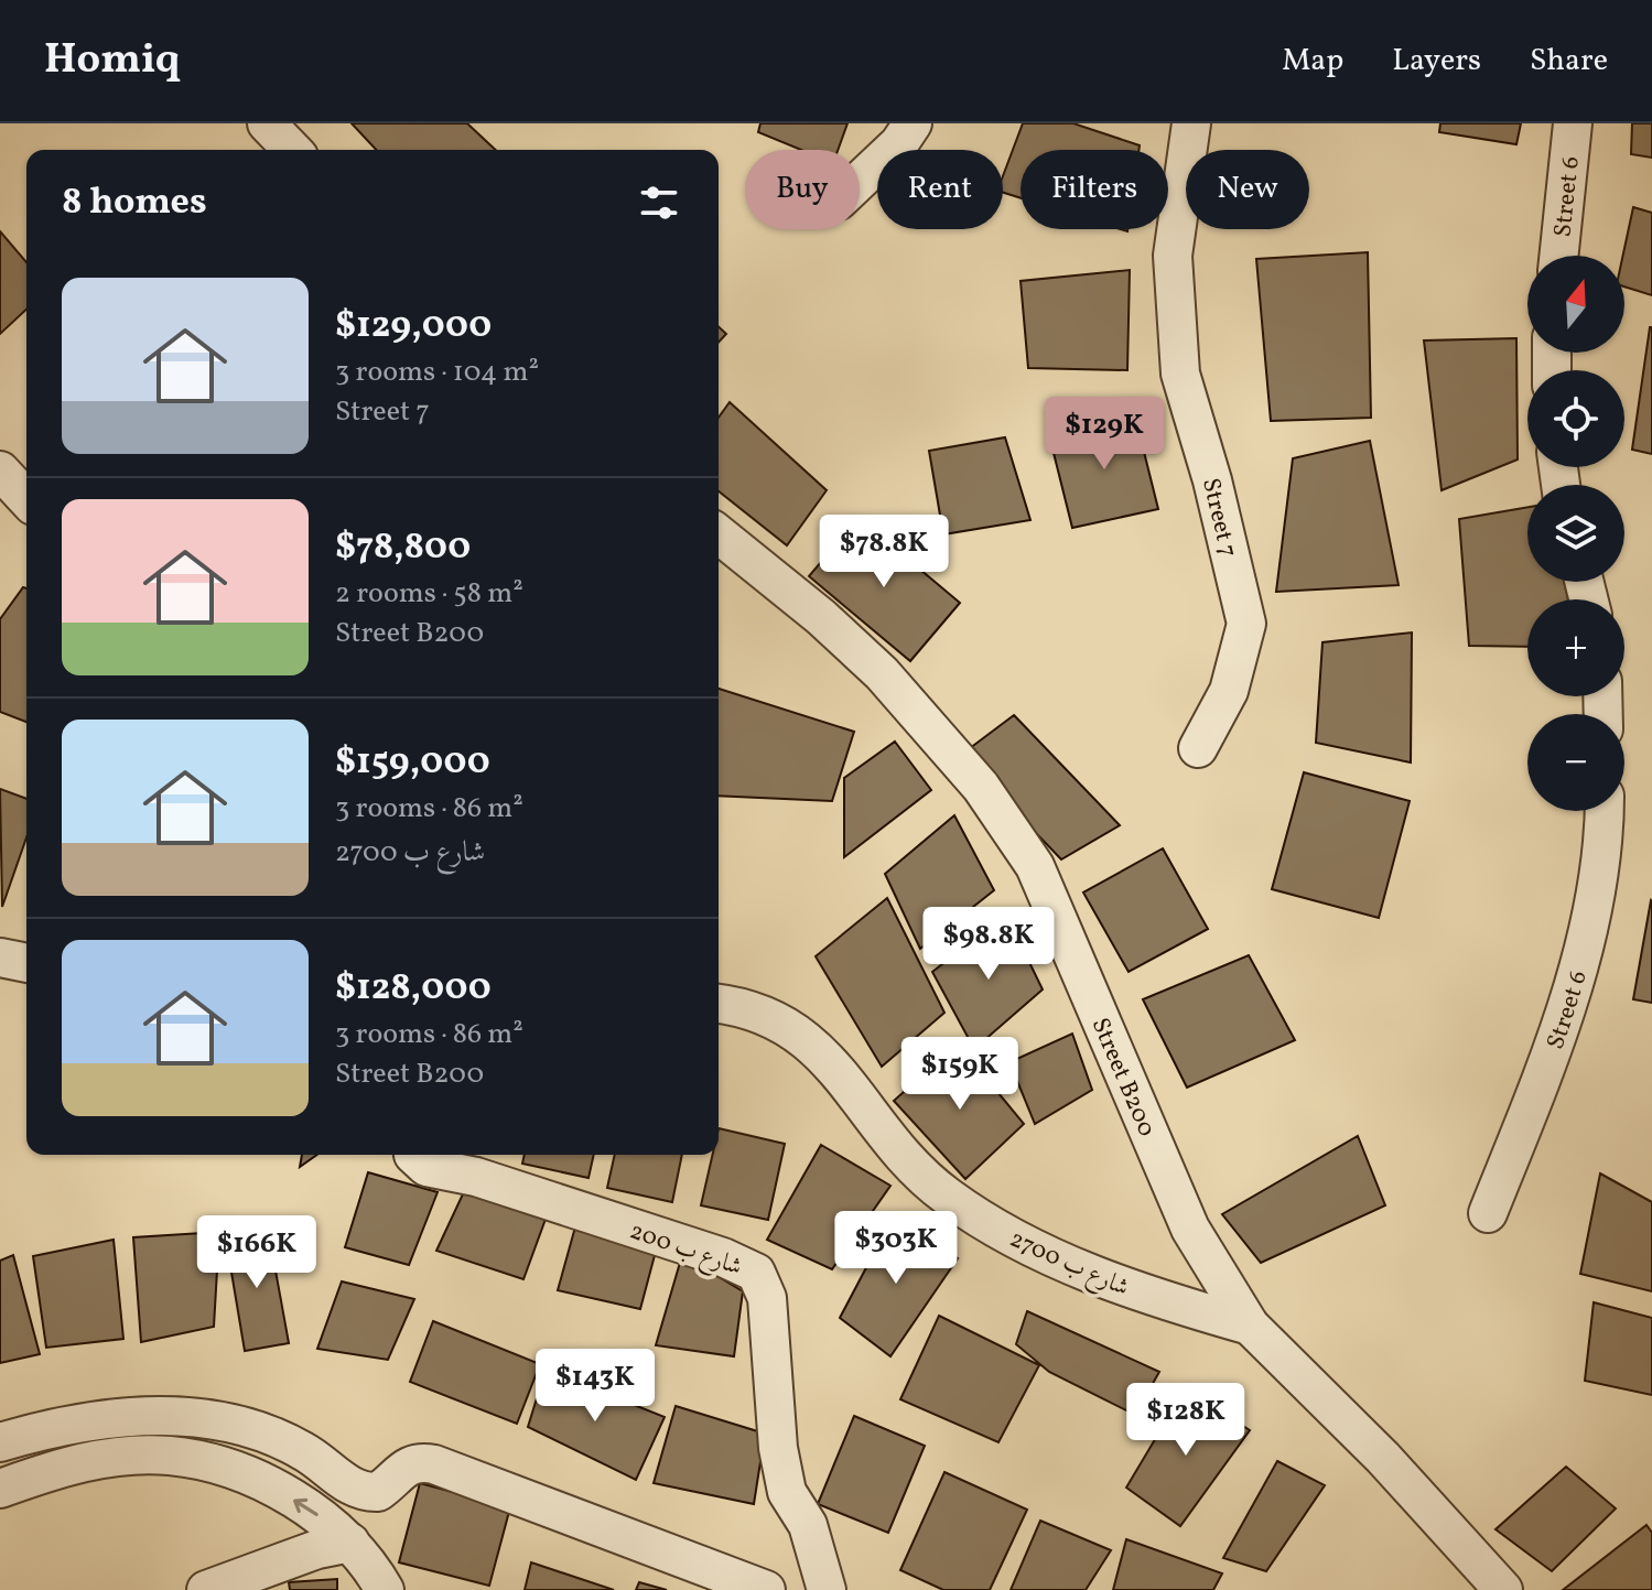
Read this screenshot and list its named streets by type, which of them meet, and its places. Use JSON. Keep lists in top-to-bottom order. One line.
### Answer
{"streets":{"street":["Street 6","Street 7","Street B200","شارع ب 200","شارع ب 2700"]},"crossings":[["Street B200","شارع ب 2700"]],"north":"top","page":{"header":"Homiq","nav":["Map","Layers","Share"],"chip":["Buy","Rent","Filters","New"],"heading":"8 homes","map_buttons":["+","−"],"list":[{"name":"$129,000","note":"3 rooms · 104 m² · Street 7"},{"name":"$78,800","note":"2 rooms · 58 m² · Street B200"},{"name":"$159,000","note":"3 rooms · 86 m² · شارع ب 2700"},{"name":"$128,000","note":"3 rooms · 86 m² · Street B200"}],"price":["$129K","$78.8K","$98.8K","$159K","$303K","$166K","$143K","$128K"]}}
